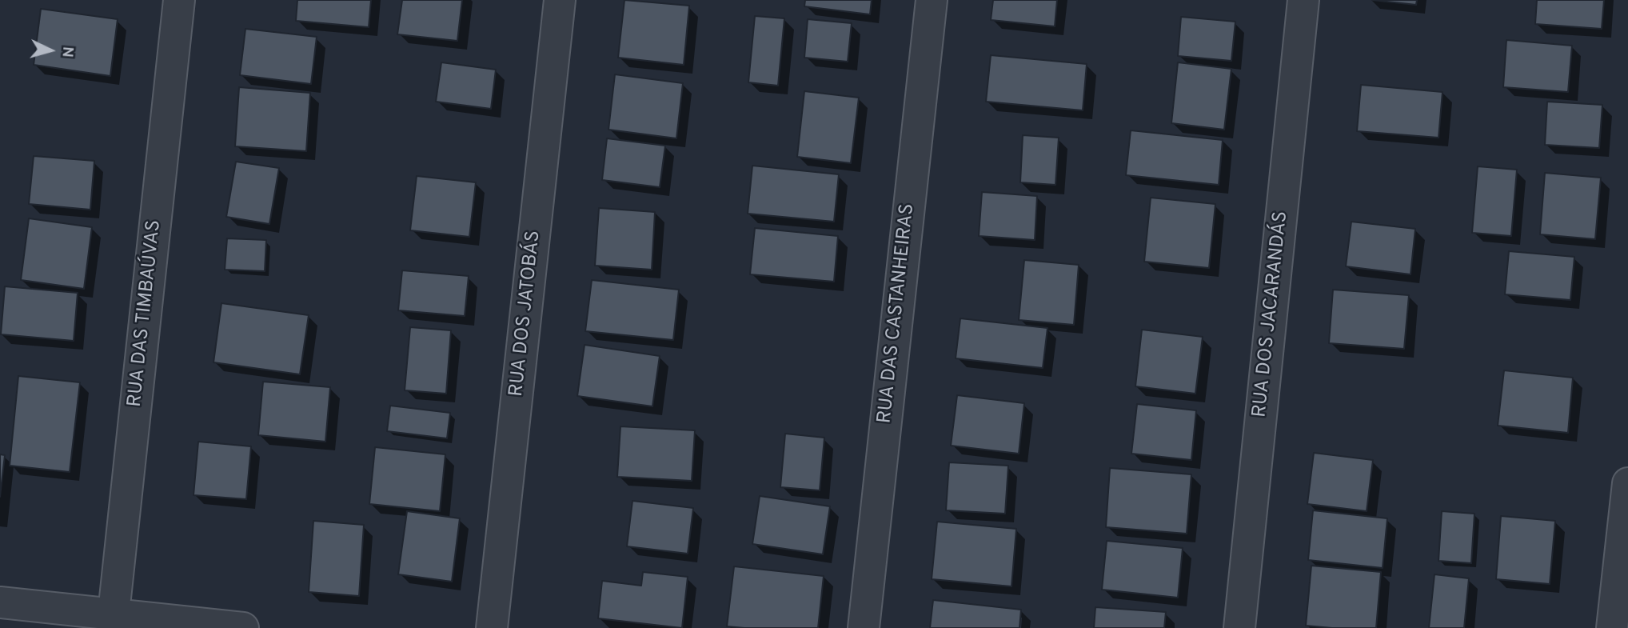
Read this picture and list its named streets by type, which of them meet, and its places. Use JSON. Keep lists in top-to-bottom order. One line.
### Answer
{"streets":{"street":["RUA DAS TIMBAÚVAS","RUA DOS JATOBÁS","RUA DAS CASTANHEIRAS","RUA DOS JACARANDÁS"]},"north":"right"}
